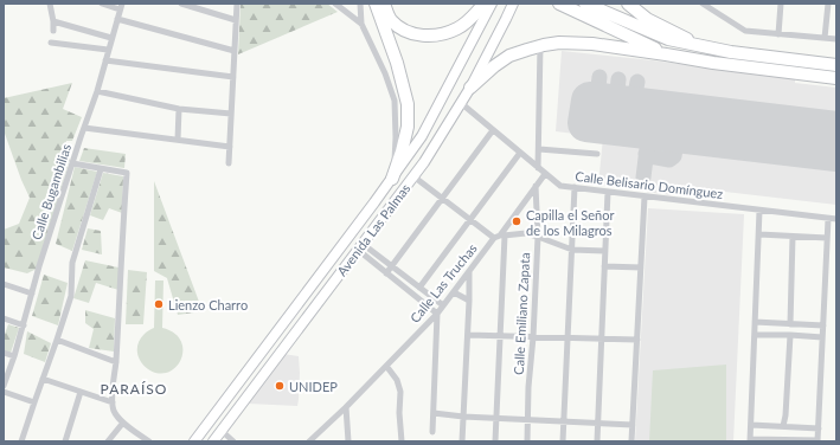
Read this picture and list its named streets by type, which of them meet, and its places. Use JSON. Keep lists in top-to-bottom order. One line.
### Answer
{"streets":{"main road":["Avenida Las Palmas"],"street":["Calle Belisario Domínguez","Calle Bugambilias","Calle Las Truchas","Calle Emiliano Zapata"]},"crossings":[["Calle Belisario Domínguez","Avenida Las Palmas"],["Calle Belisario Domínguez","Calle Las Truchas"],["Calle Las Truchas","Calle Emiliano Zapata"]],"districts":["PARAÍSO"],"places":["Capilla el Señor de los Milagros","Lienzo Charro","UNIDEP"]}
